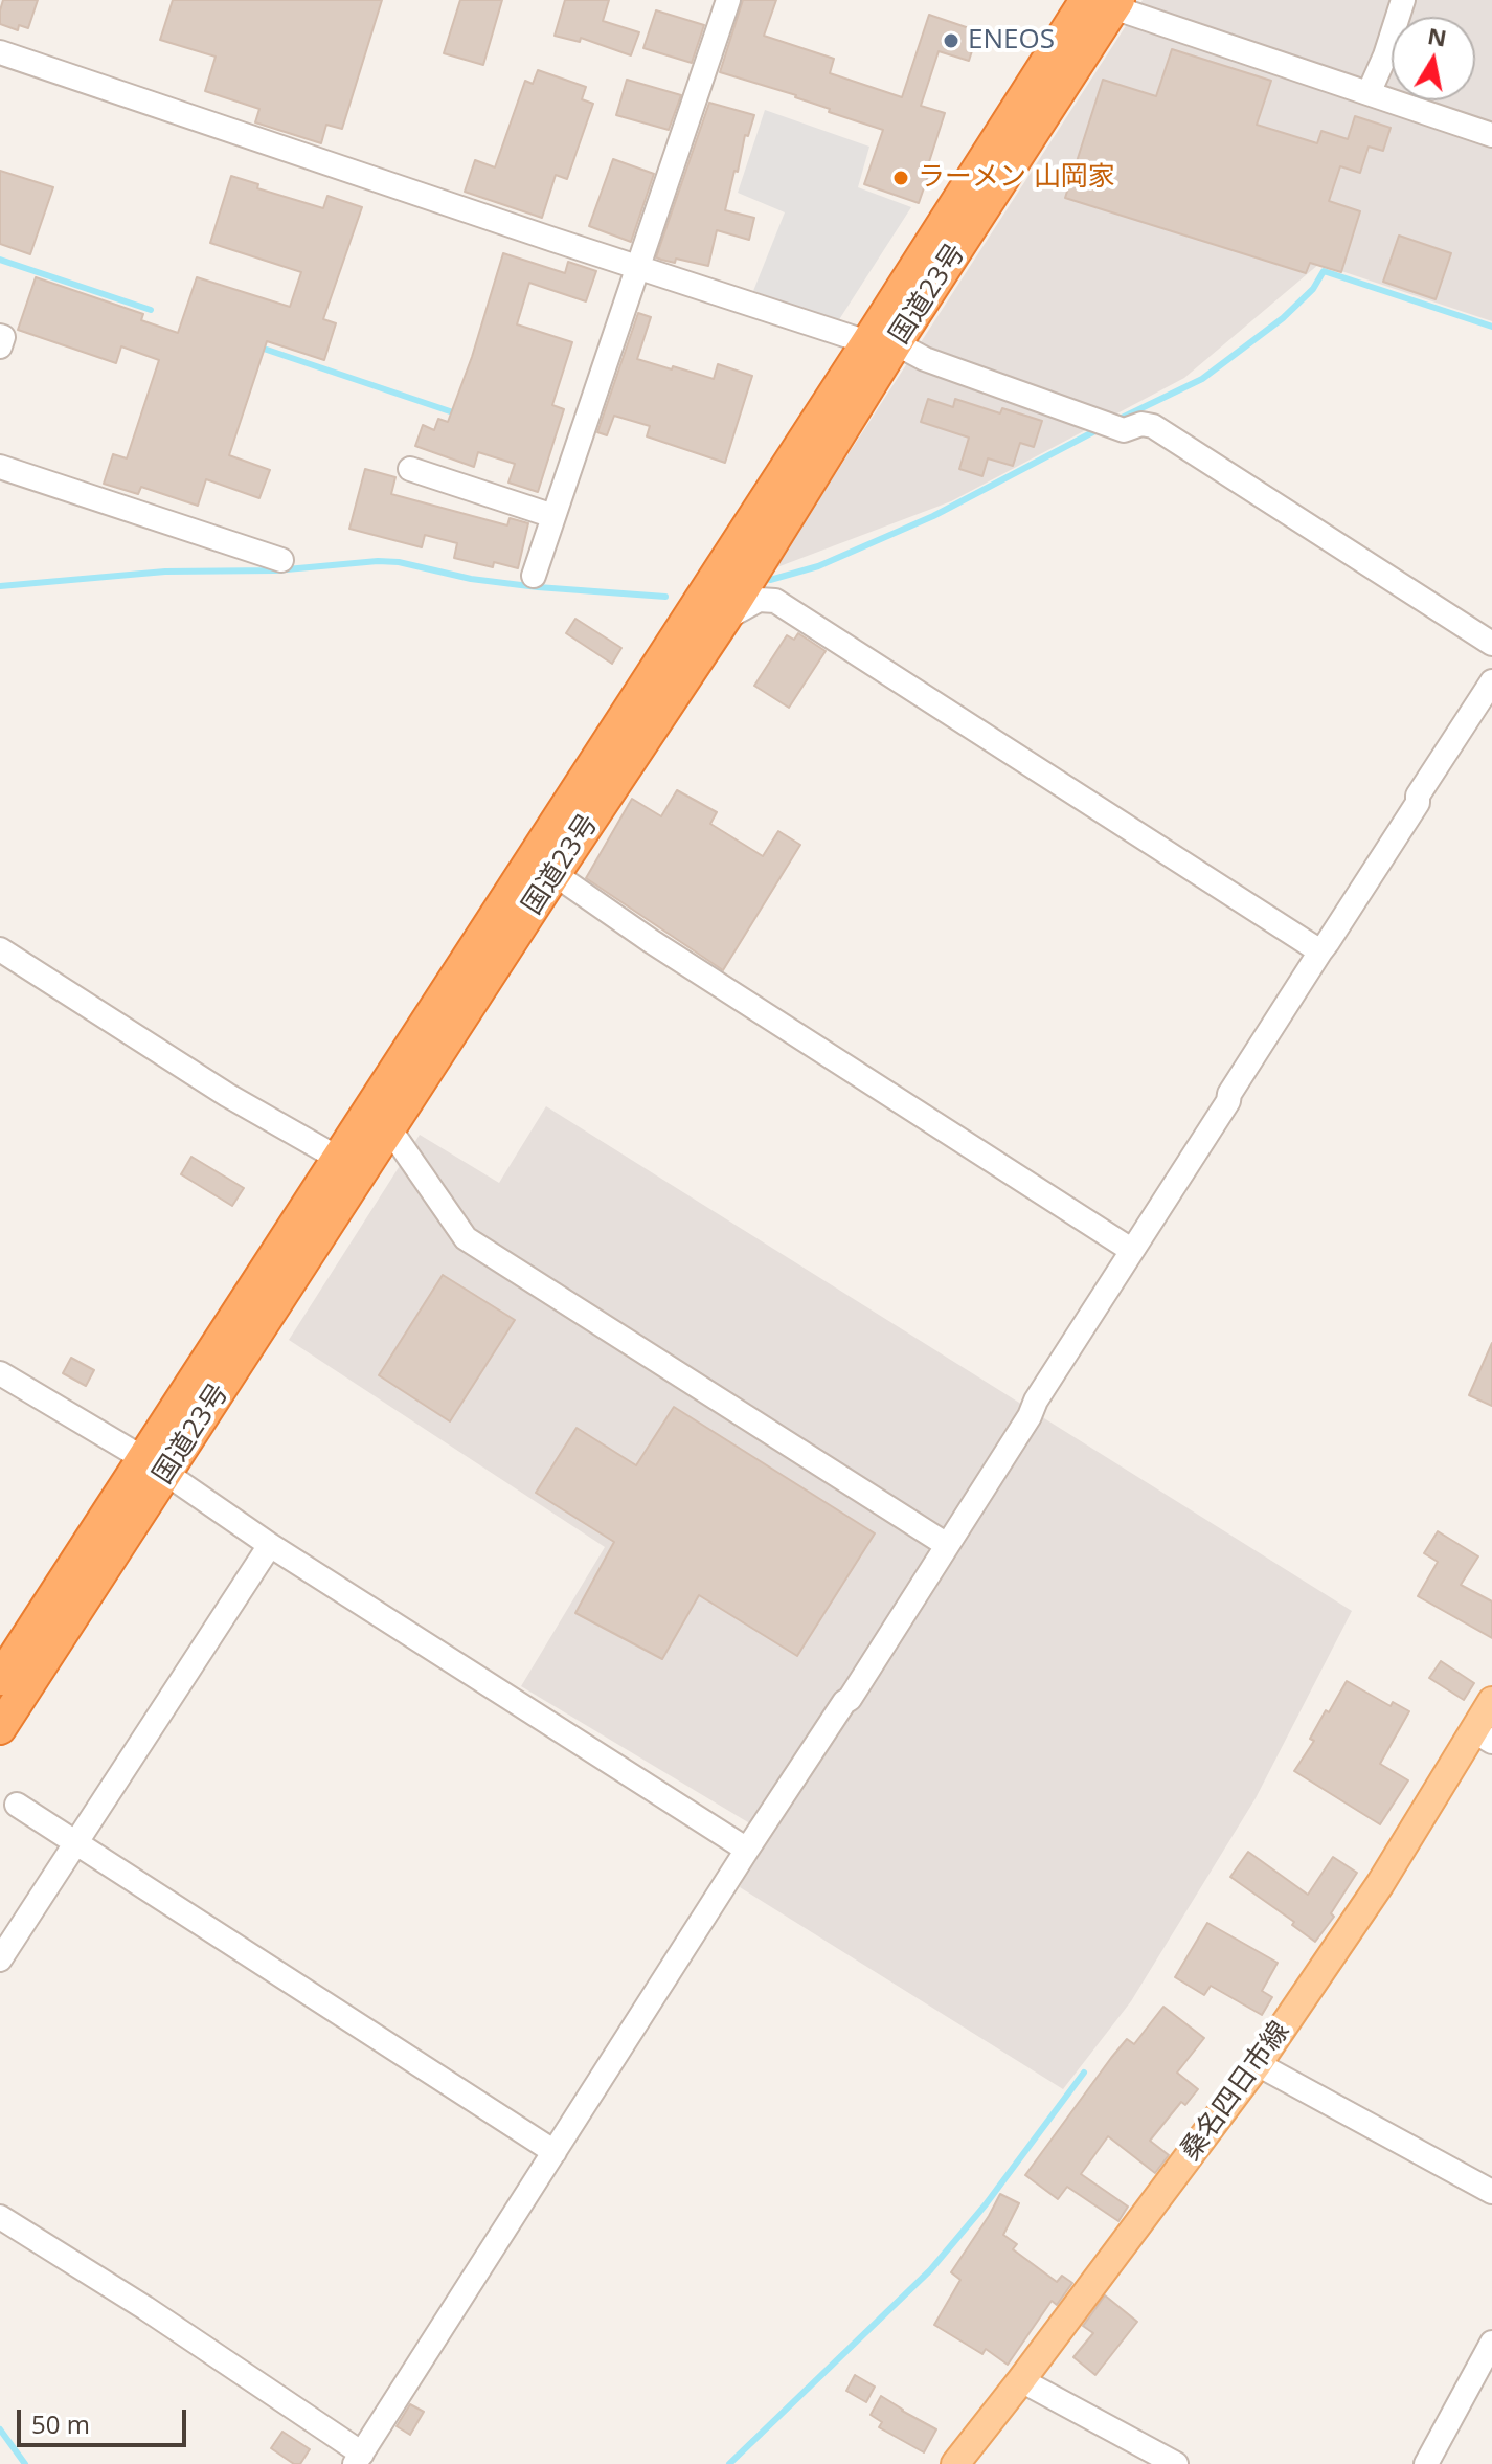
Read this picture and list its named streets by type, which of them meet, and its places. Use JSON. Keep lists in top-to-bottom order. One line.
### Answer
{"streets":{"highway":["国道23号"],"main road":["桑名四日市線"]},"places":["ENEOS","ラーメン 山岡家"],"scale_bar":"50 m","north":"top"}
